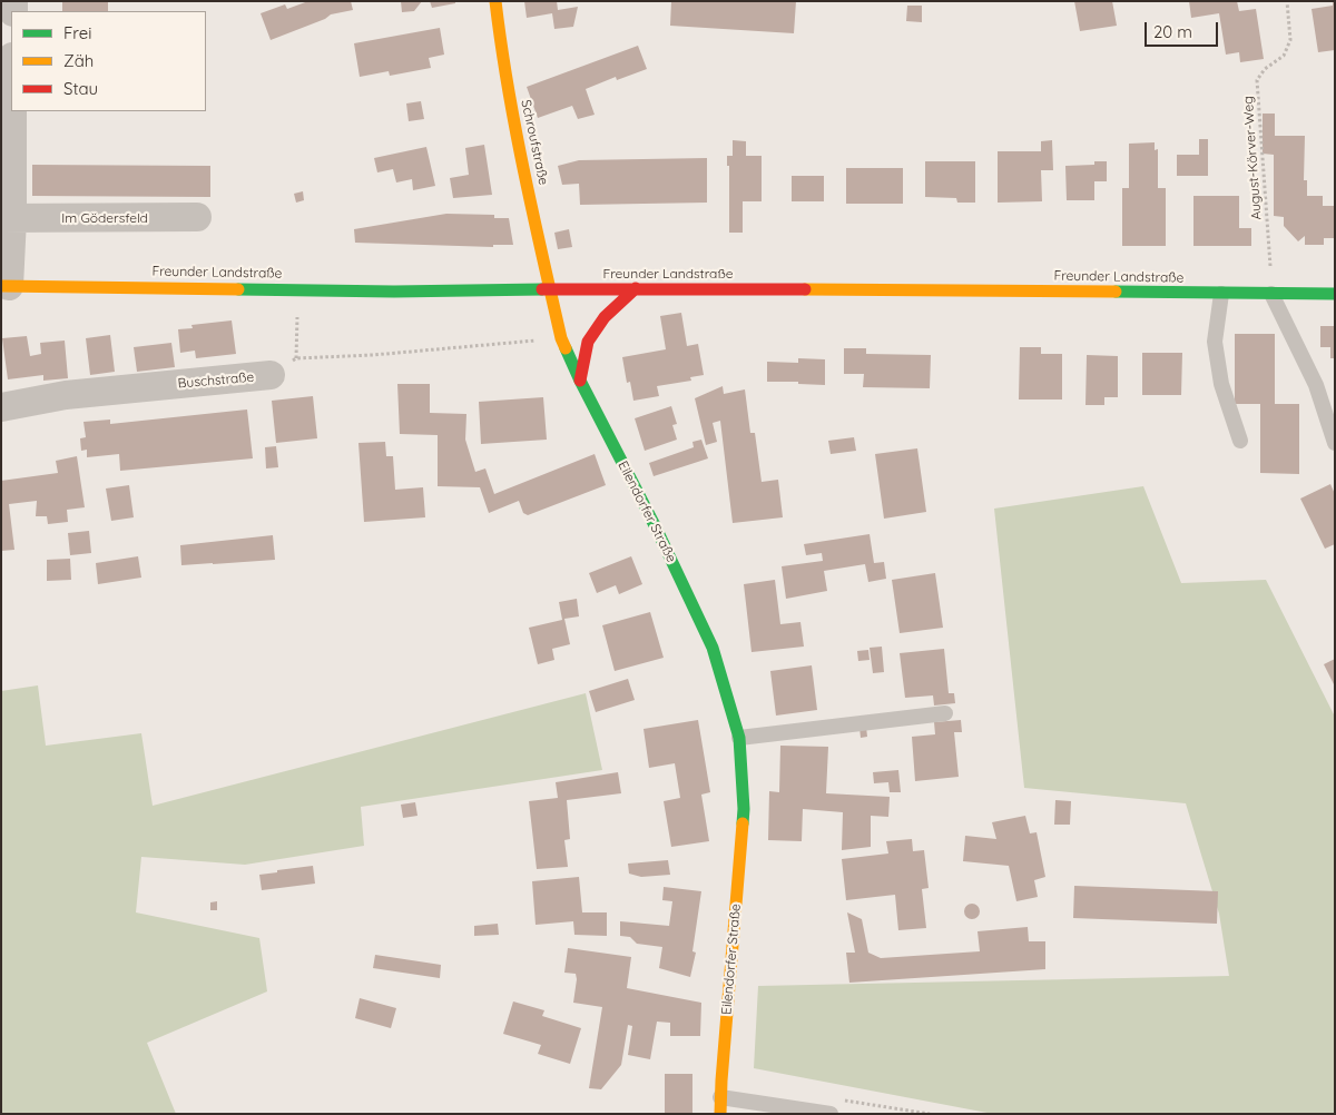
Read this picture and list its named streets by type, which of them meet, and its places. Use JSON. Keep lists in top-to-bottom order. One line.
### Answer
{"streets":{"main road":["Schroufstraße","Freunder Landstraße","Eilendorfer Straße"],"street":["Im Gödersfeld","Buschstraße"],"path":["August-Körver-Weg"]},"crossings":[["Schroufstraße","Freunder Landstraße"],["Schroufstraße","Eilendorfer Straße"],["August-Körver-Weg","Freunder Landstraße"],["Freunder Landstraße","Eilendorfer Straße"]],"legend":["Frei","Zäh","Stau"],"scale_bar":"20 m"}
